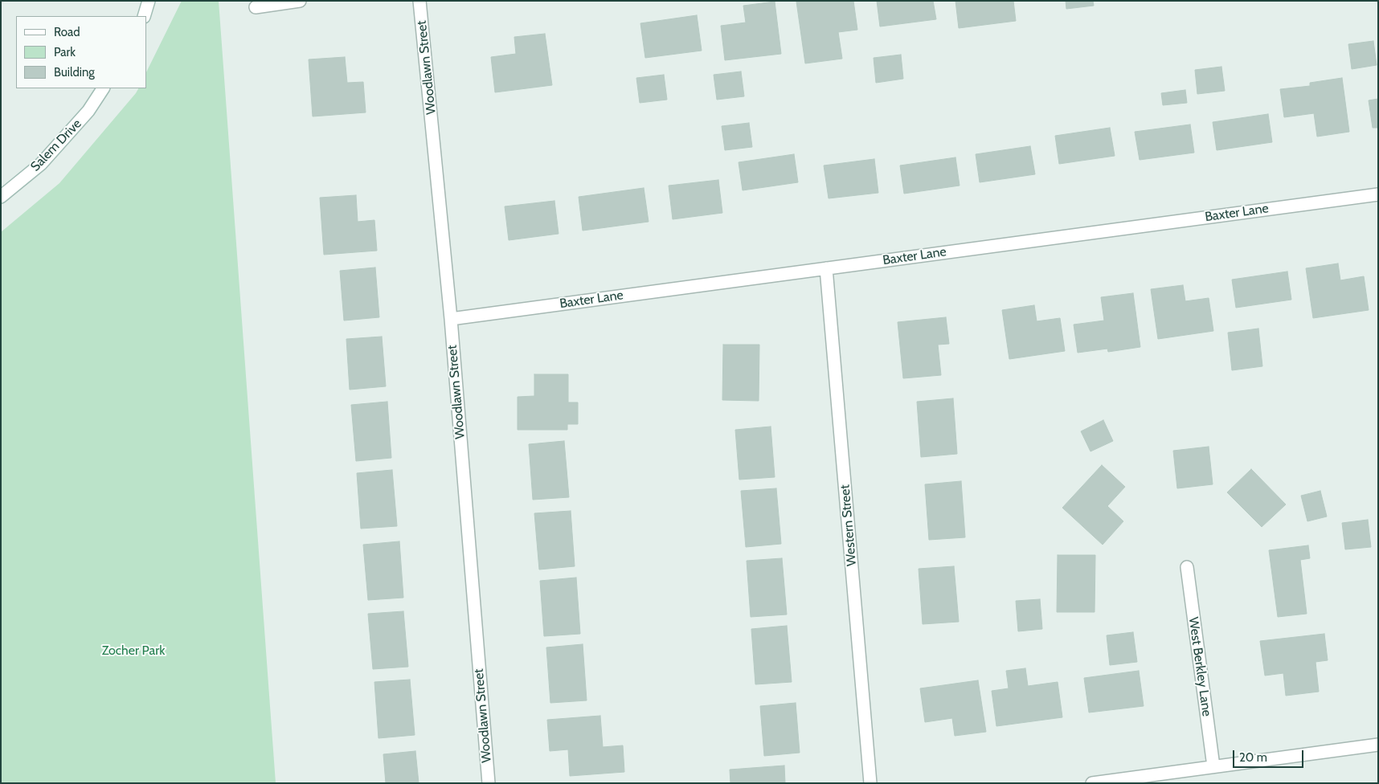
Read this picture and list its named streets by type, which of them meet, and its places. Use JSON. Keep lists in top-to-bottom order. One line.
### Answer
{"streets":{"street":["Woodlawn Street","Salem Drive","Baxter Lane","Western Street","West Berkley Lane"]},"crossings":[["Woodlawn Street","Baxter Lane"],["Baxter Lane","Western Street"]],"parks":["Zocher Park"],"legend":["Road","Park","Building"],"scale_bar":"20 m"}
